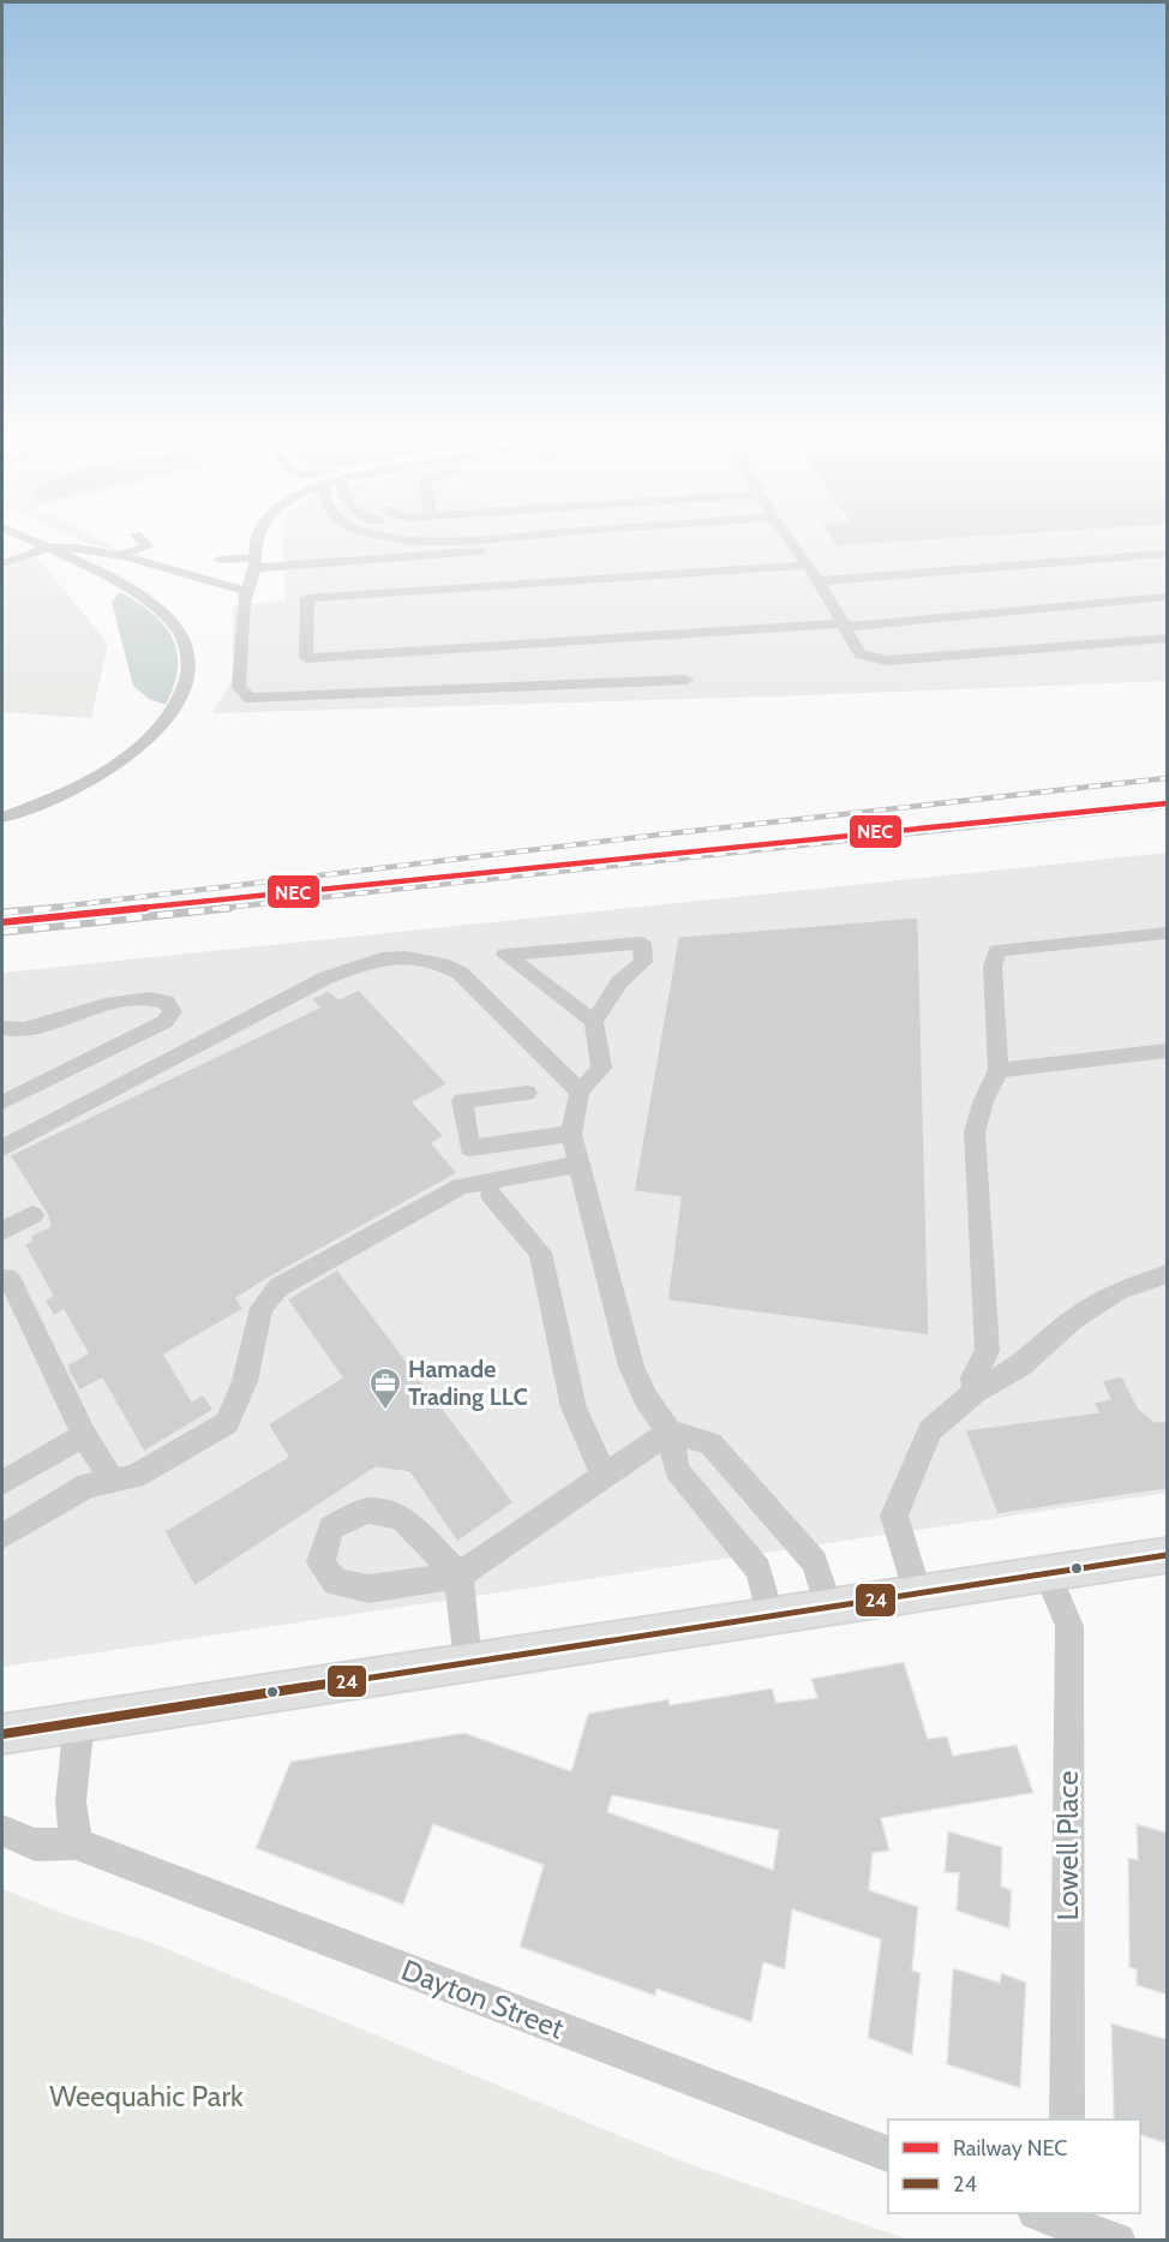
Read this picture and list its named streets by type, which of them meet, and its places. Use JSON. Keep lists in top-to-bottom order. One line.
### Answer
{"streets":{"street":["Lowell Place","Dayton Street"]},"parks":["Weequahic Park"],"places":{"office":["Hamade Trading LLC"]},"lines":["rail line NEC","transit line 24"],"legend":["Railway NEC","24"]}
